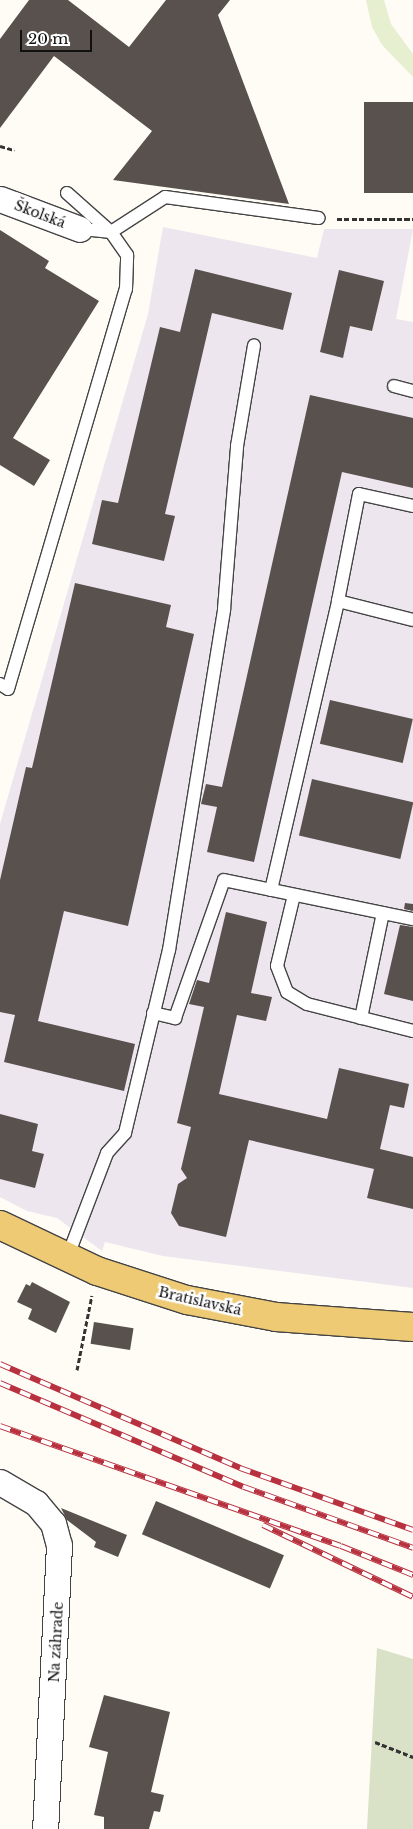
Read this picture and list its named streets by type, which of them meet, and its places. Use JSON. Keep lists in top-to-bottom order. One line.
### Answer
{"streets":{"main road":["Bratislavská"],"street":["Školská","Na záhrade"]},"scale_bar":"20 m"}
